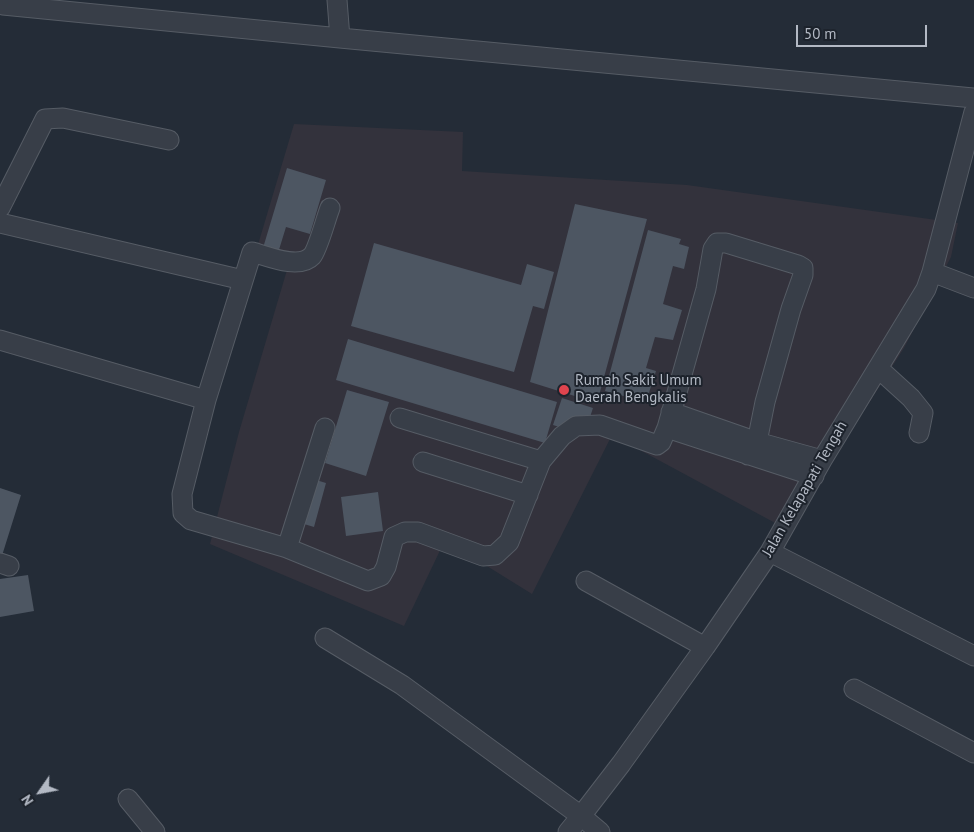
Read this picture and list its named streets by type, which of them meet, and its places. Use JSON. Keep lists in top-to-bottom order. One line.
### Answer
{"streets":{"street":["Jalan Kelapapati Tengah"]},"places":["Rumah Sakit Umum Daerah Bengkalis"],"scale_bar":"50 m","north":"bottom left"}
